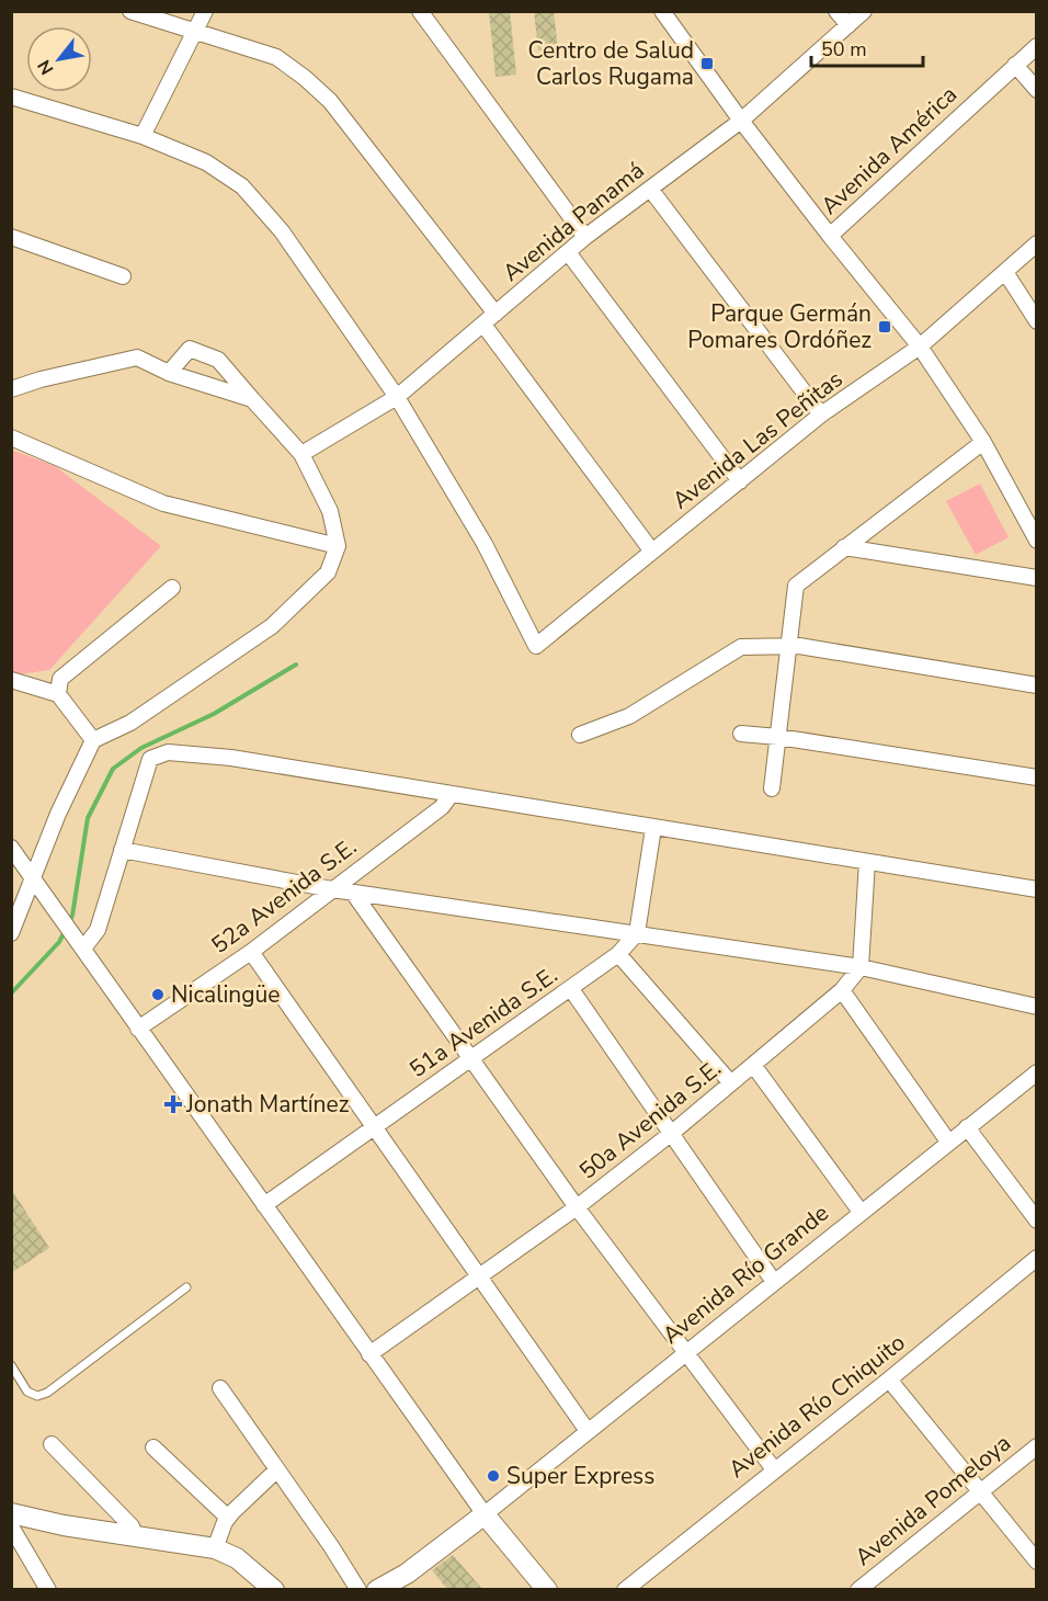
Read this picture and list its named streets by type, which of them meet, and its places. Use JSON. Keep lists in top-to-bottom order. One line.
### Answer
{"streets":{"street":["Avenida América","Avenida Panamá","Avenida Las Peñitas","52a Avenida S.E.","51a Avenida S.E.","50a Avenida S.E.","Avenida Río Grande","Avenida Río Chiquito","Avenida Pomeloya"]},"crossings":[["Avenida Panamá","Avenida Las Peñitas"]],"places":{"transit":["Centro de Salud Carlos Rugama","Parque Germán Pomares Ordóñez"],"other":["Nicalingüe","Super Express"],"health":["Jonath Martínez"]},"scale_bar":"50 m","north":"bottom left"}
